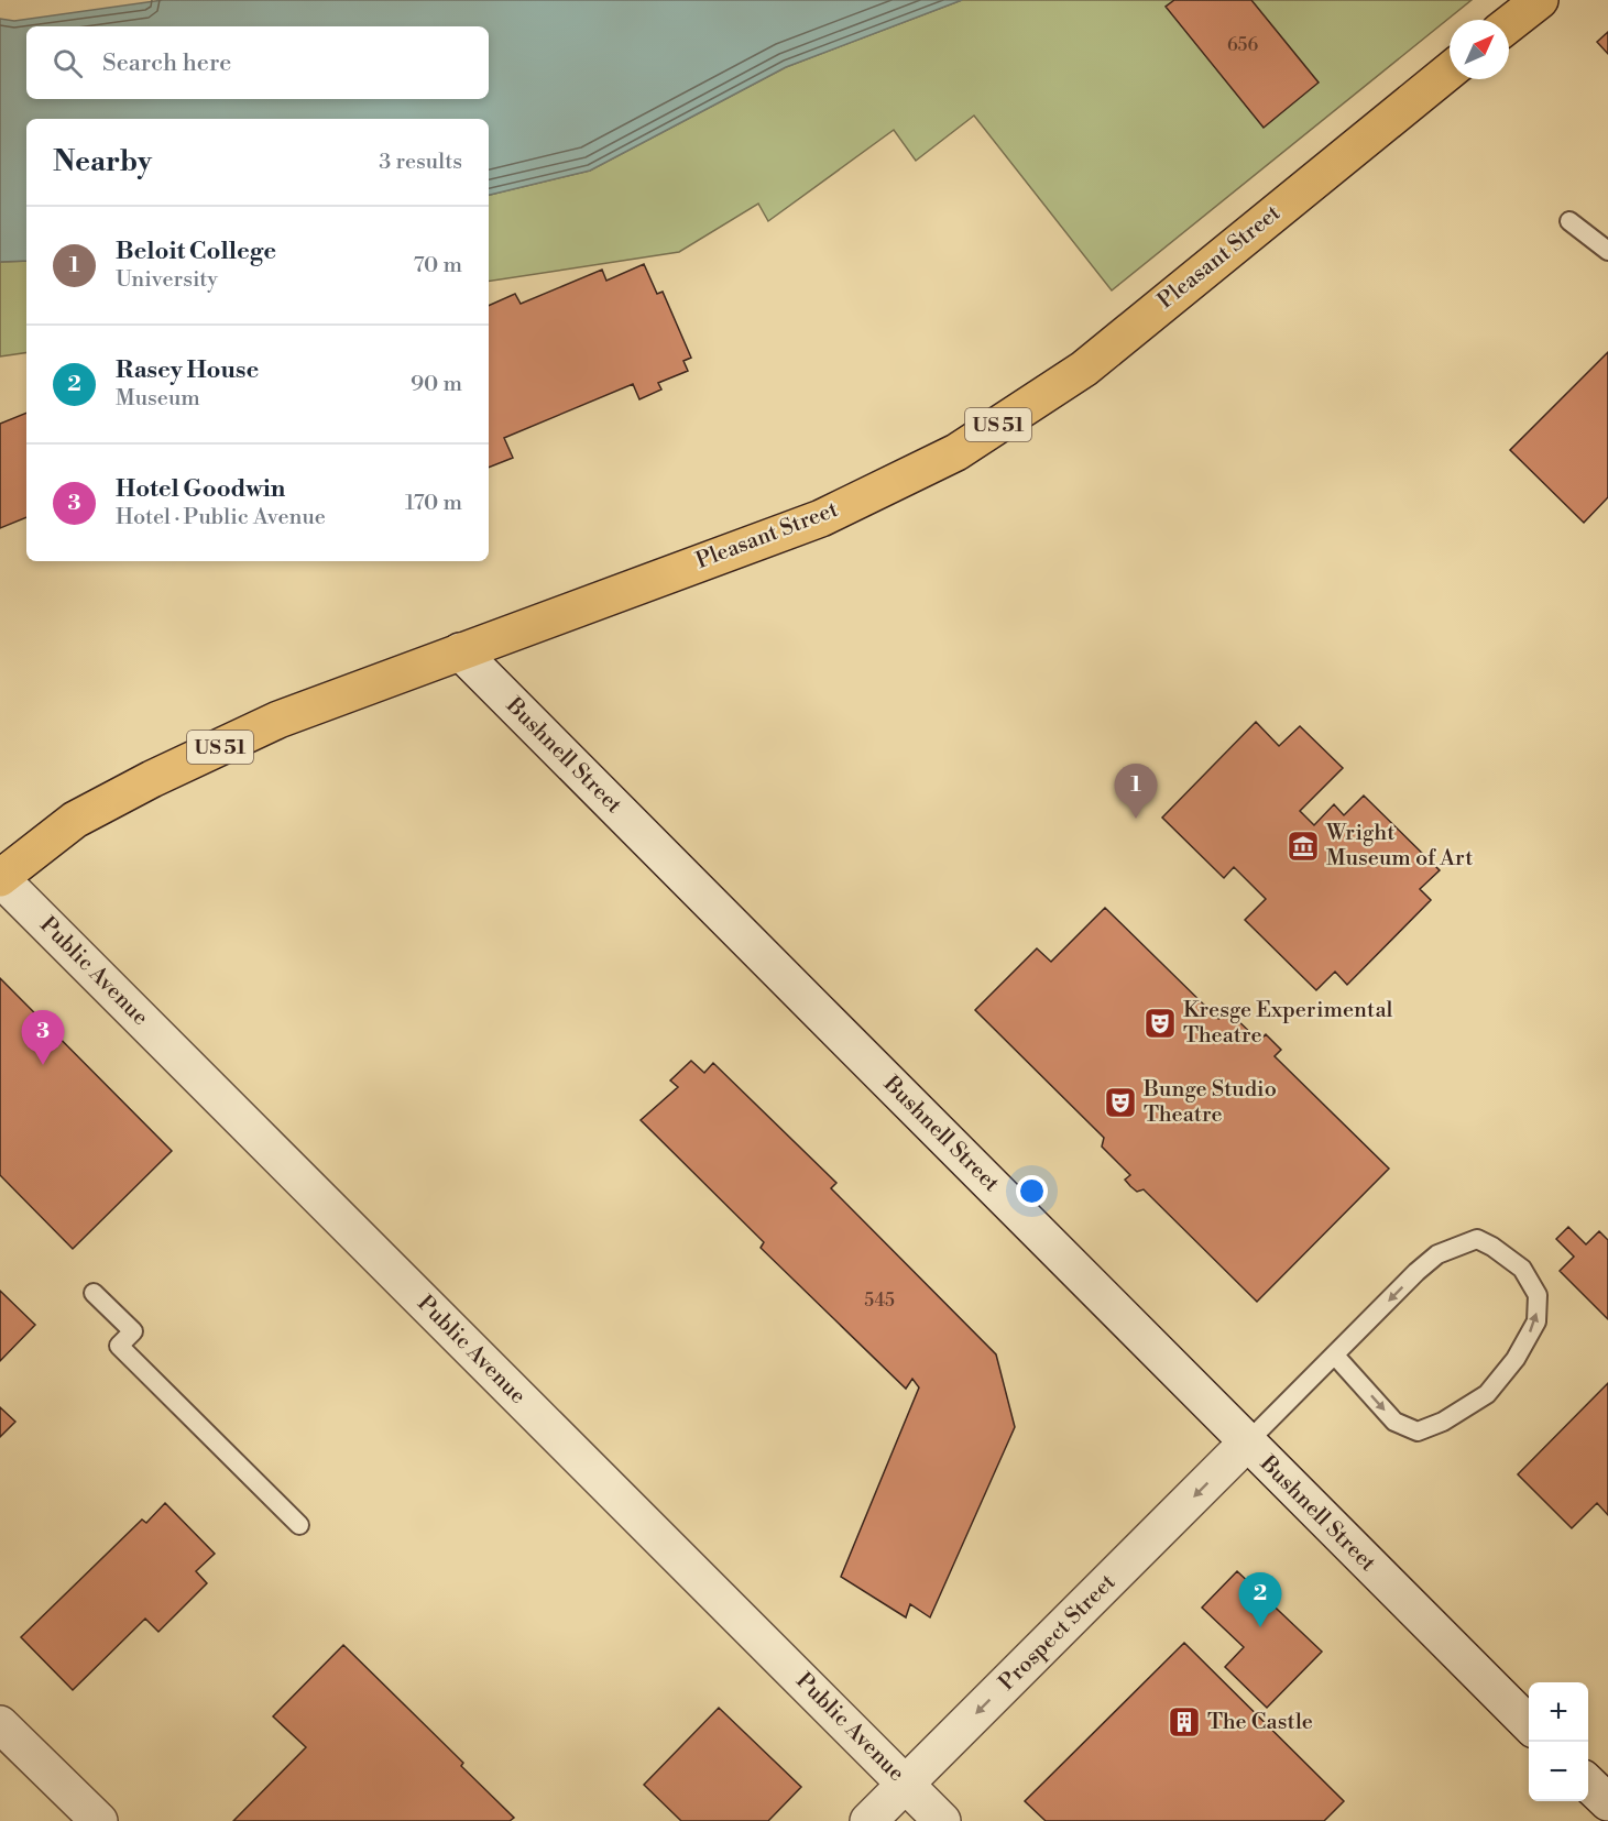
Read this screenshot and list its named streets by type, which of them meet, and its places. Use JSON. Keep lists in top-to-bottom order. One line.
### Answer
{"streets":{"main road":["Pleasant Street","US 51"],"street":["Bushnell Street","Public Avenue","Prospect Street"]},"crossings":[["Pleasant Street","Bushnell Street"],["Pleasant Street","Public Avenue"],["Bushnell Street","Prospect Street"],["Public Avenue","Prospect Street"]],"one_way":["Prospect Street"],"places":{"museum":["Wright Museum of Art"],"theatre":["Kresge Experimental Theatre","Bunge Studio Theatre"],"building":["The Castle"]},"house_numbers":["656","545"],"north":"top right","page":{"search":"Search here","heading":["Nearby","3 results"],"list":[{"mark":"1","name":"Beloit College","note":"University","value":"70 m"},{"mark":"2","name":"Rasey House","note":"Museum","value":"90 m"},{"mark":"3","name":"Hotel Goodwin","note":"Hotel · Public Avenue","value":"170 m"}],"pins":["1","3","2"],"map_buttons":["+","−"]}}
